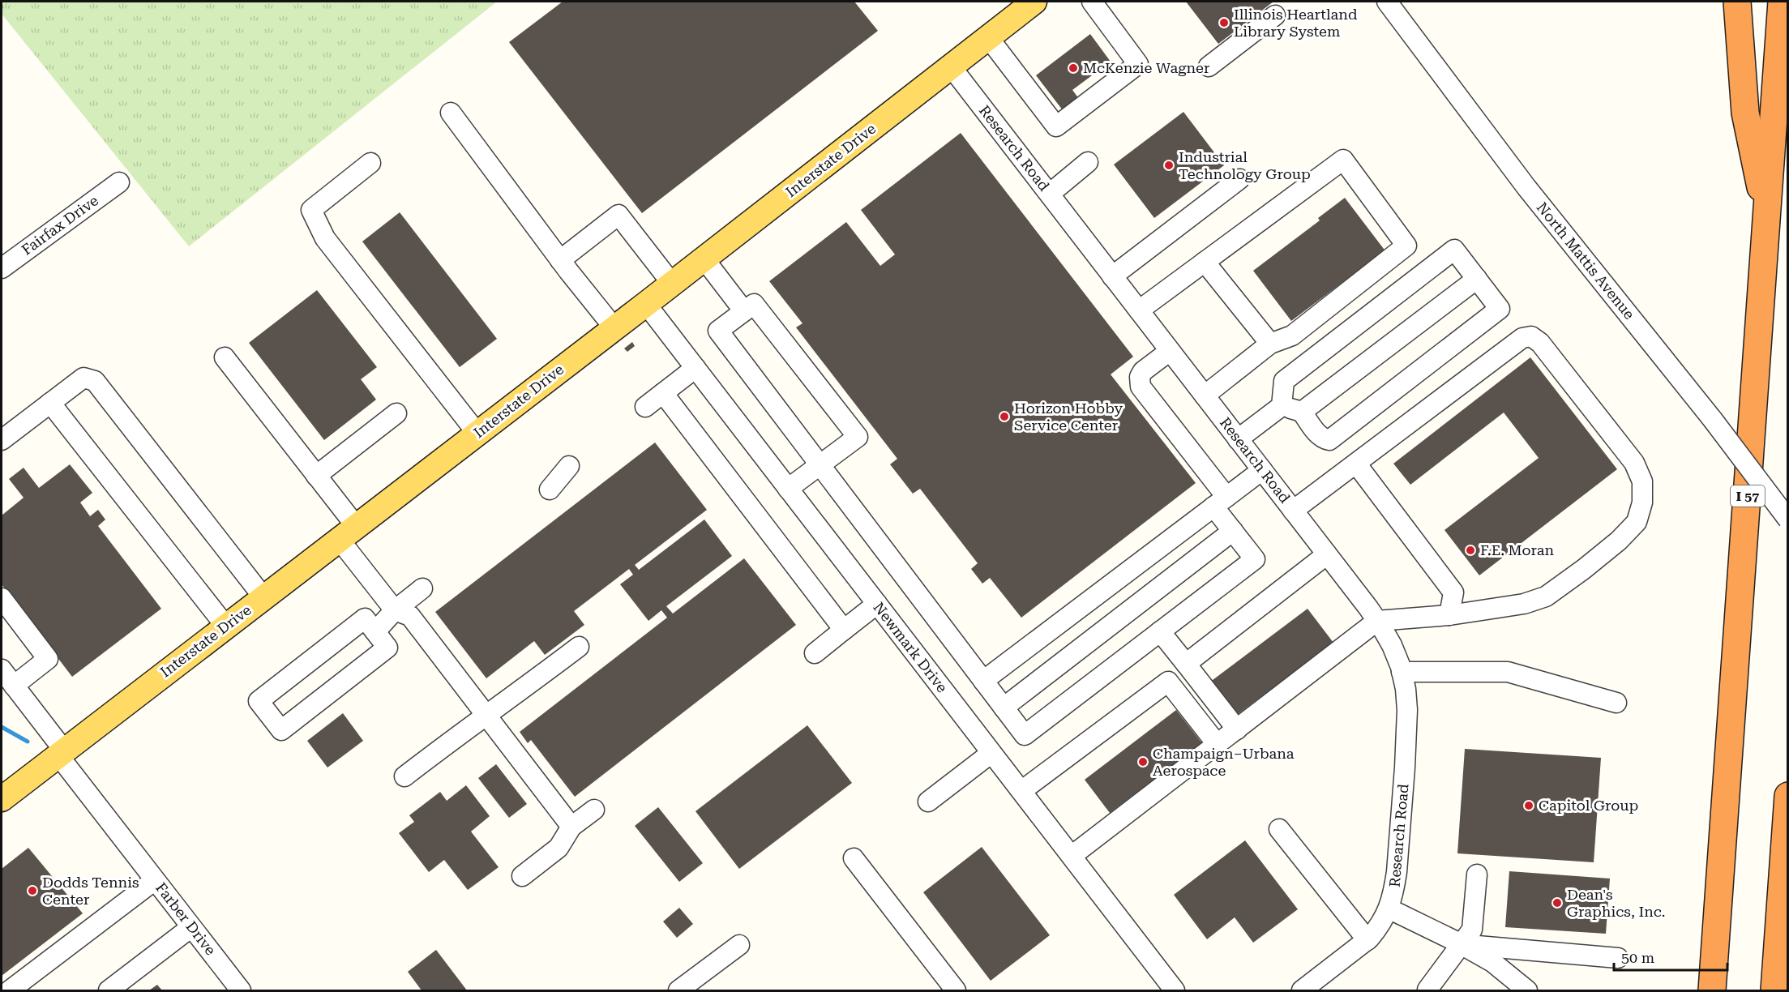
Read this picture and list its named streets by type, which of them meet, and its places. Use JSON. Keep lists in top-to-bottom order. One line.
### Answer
{"streets":{"highway":["I 57"],"main road":["Interstate Drive"],"street":["Research Road","Fairfax Drive","North Mattis Avenue","Newmark Drive","Farber Drive"]},"crossings":[["Research Road","Interstate Drive"],["Interstate Drive","Newmark Drive"],["Interstate Drive","Farber Drive"]],"places":["Illinois Heartland Library System","McKenzie Wagner","Industrial Technology Group","Horizon Hobby Service Center","F.E. Moran","Champaign–Urbana Aerospace","Capitol Group","Dodds Tennis Center","Dean's Graphics, Inc."],"scale_bar":"50 m"}
